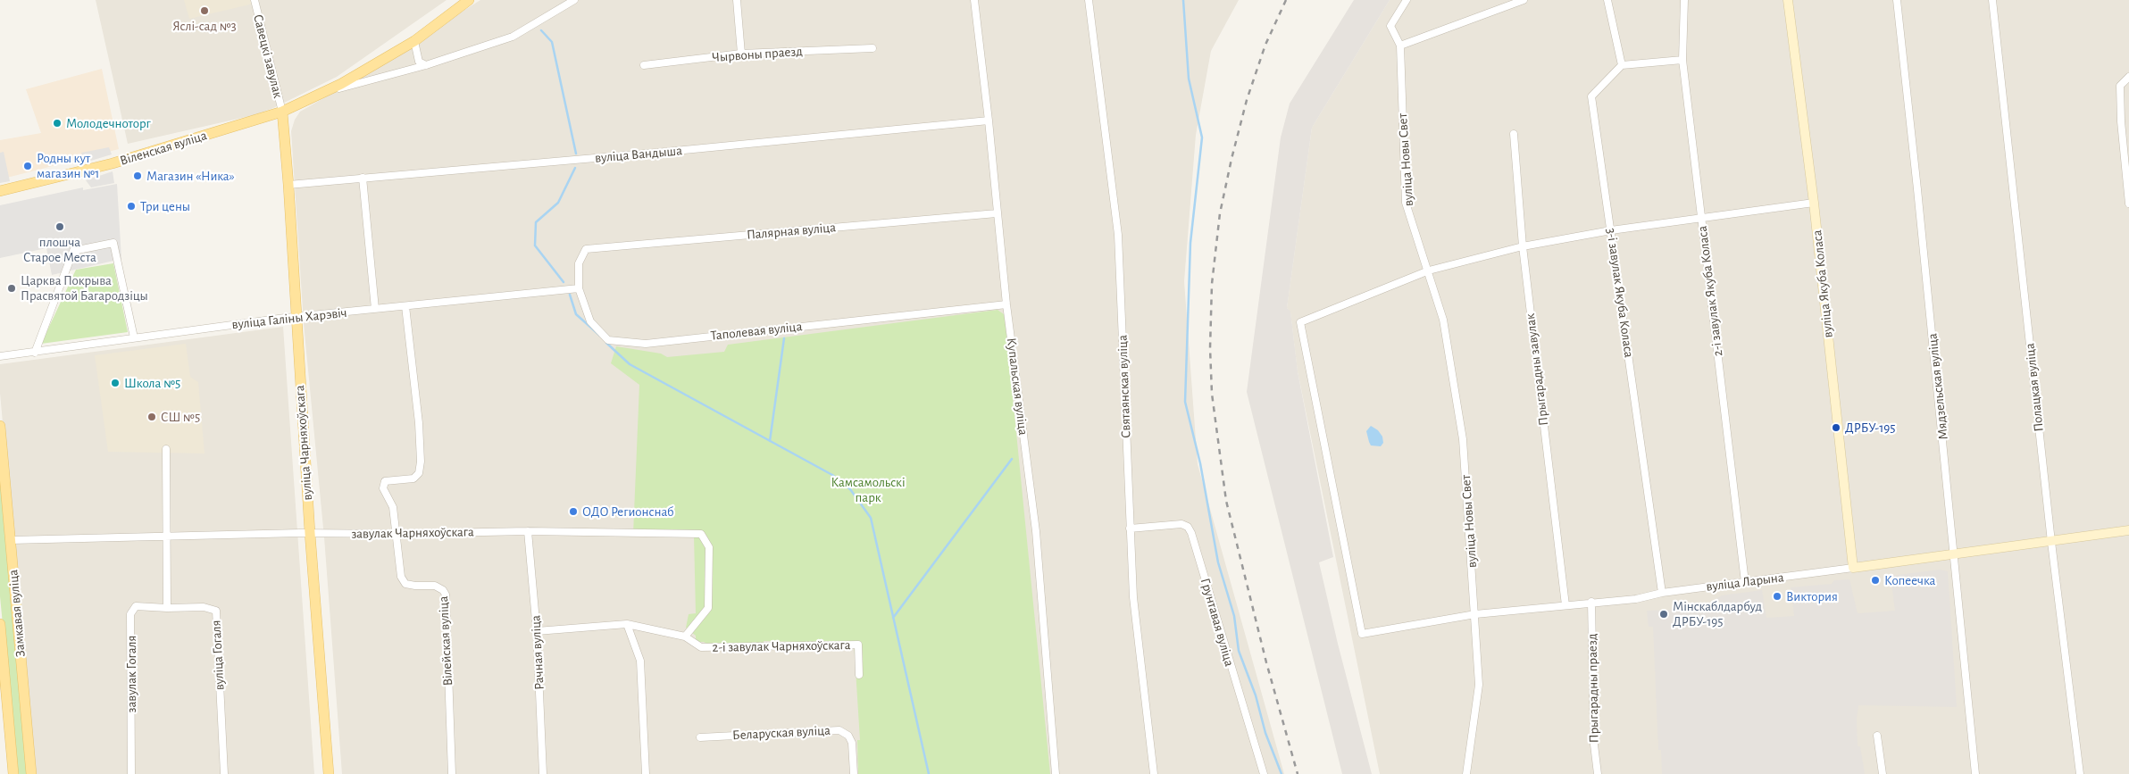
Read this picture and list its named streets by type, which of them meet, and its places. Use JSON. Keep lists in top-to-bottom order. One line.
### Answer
{"streets":{"main road":["Віленская вуліца","вуліца Чарняхоўскага","Замкавая вуліца"],"street":["Чырвоны праезд","Савецкі завулак","вуліца Вандыша","вуліца Новы Свет","Палярная вуліца","вуліца Якуба Коласа","2-і завулак Якуба Коласа","3-і завулак Якуба Коласа","вуліца Галіны Харэвіч","Таполевая вуліца","Прыгарадны завулак","Купальская вуліца","Святаянская вуліца","Мядзельская вуліца","Полацкая вуліца","завулак Чарняхоўскага","вуліца Ларына","Грунтавая вуліца","Вілейская вуліца","2-і завулак Чарняхоўскага","Рачная вуліца","вуліца Гогаля","завулак Гогаля","Прыгарадны праезд","Беларуская вуліца"]},"crossings":[["Савецкі завулак","Віленская вуліца"],["Савецкі завулак","вуліца Чарняхоўскага"],["Віленская вуліца","вуліца Чарняхоўскага"],["вуліца Вандыша","Купальская вуліца"],["вуліца Вандыша","вуліца Чарняхоўскага"],["вуліца Новы Свет","вуліца Ларына"],["Палярная вуліца","Таполевая вуліца"],["Палярная вуліца","Купальская вуліца"],["вуліца Якуба Коласа","вуліца Ларына"],["2-і завулак Якуба Коласа","вуліца Ларына"],["3-і завулак Якуба Коласа","вуліца Ларына"],["вуліца Галіны Харэвіч","Таполевая вуліца"],["вуліца Галіны Харэвіч","вуліца Чарняхоўскага"],["вуліца Галіны Харэвіч","Вілейская вуліца"],["Таполевая вуліца","Купальская вуліца"],["Прыгарадны завулак","вуліца Ларына"],["Святаянская вуліца","Грунтавая вуліца"],["Мядзельская вуліца","вуліца Ларына"],["Полацкая вуліца","вуліца Ларына"],["вуліца Чарняхоўскага","завулак Чарняхоўскага"],["завулак Чарняхоўскага","Замкавая вуліца"],["завулак Чарняхоўскага","Вілейская вуліца"],["завулак Чарняхоўскага","2-і завулак Чарняхоўскага"],["завулак Чарняхоўскага","Рачная вуліца"],["вуліца Ларына","Прыгарадны праезд"],["вуліца Гогаля","завулак Гогаля"]],"parks":["Камсамольскі парк"],"places":["Яслі-сад №3","Молодечноторг","Родны кут магазин №1","Магазин «Ника»","Три цены","плошча Старое Места","Царква Покрыва Прасвятой Багародзіцы","Школа №5","СШ №5","ДРБУ-195","ОДО Регионснаб","Копеечка","Виктория","Мінскаблдарбуд ДРБУ-195"]}
